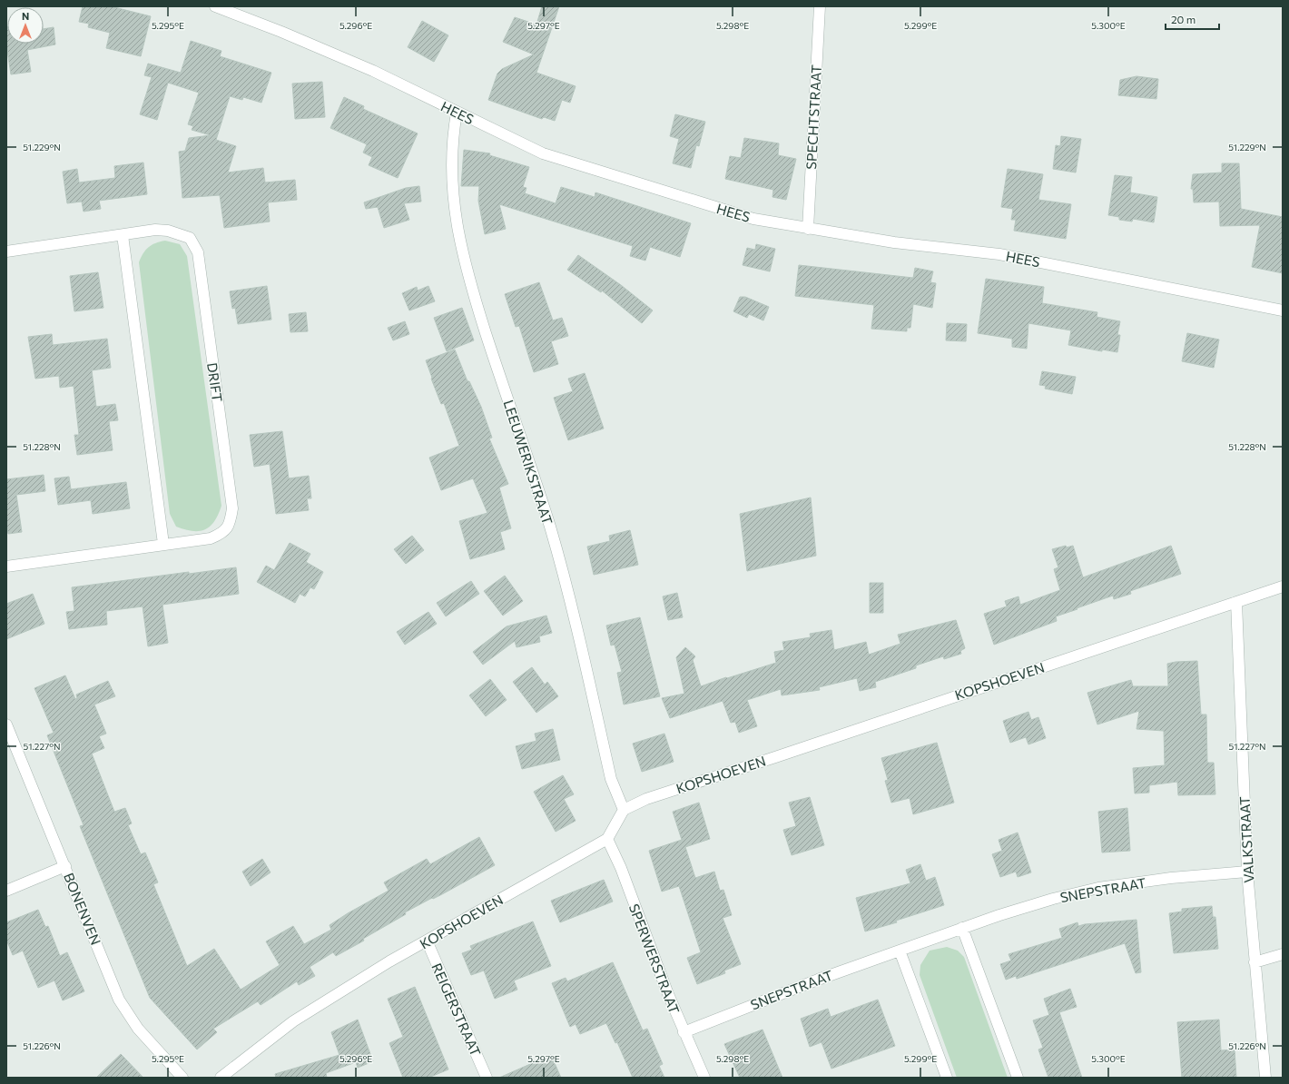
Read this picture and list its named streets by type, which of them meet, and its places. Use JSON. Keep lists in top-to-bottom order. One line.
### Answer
{"streets":{"street":["HEES","SPECHTSTRAAT","DRIFT","LEEUWERIKSTRAAT","KOPSHOEVEN","VALKSTRAAT","SNEPSTRAAT","BONENVEN","SPERWERSTRAAT","REIGERSTRAAT"]},"crossings":[["HEES","SPECHTSTRAAT"],["HEES","LEEUWERIKSTRAAT"],["LEEUWERIKSTRAAT","KOPSHOEVEN"],["KOPSHOEVEN","VALKSTRAAT"],["KOPSHOEVEN","SPERWERSTRAAT"],["KOPSHOEVEN","REIGERSTRAAT"],["VALKSTRAAT","SNEPSTRAAT"],["SNEPSTRAAT","SPERWERSTRAAT"]],"scale_bar":"20 m","north":"top","coordinates":["5.295°E","5.296°E","5.297°E","5.298°E","5.299°E","5.300°E","51.229°N","51.228°N","51.227°N","51.226°N"]}
